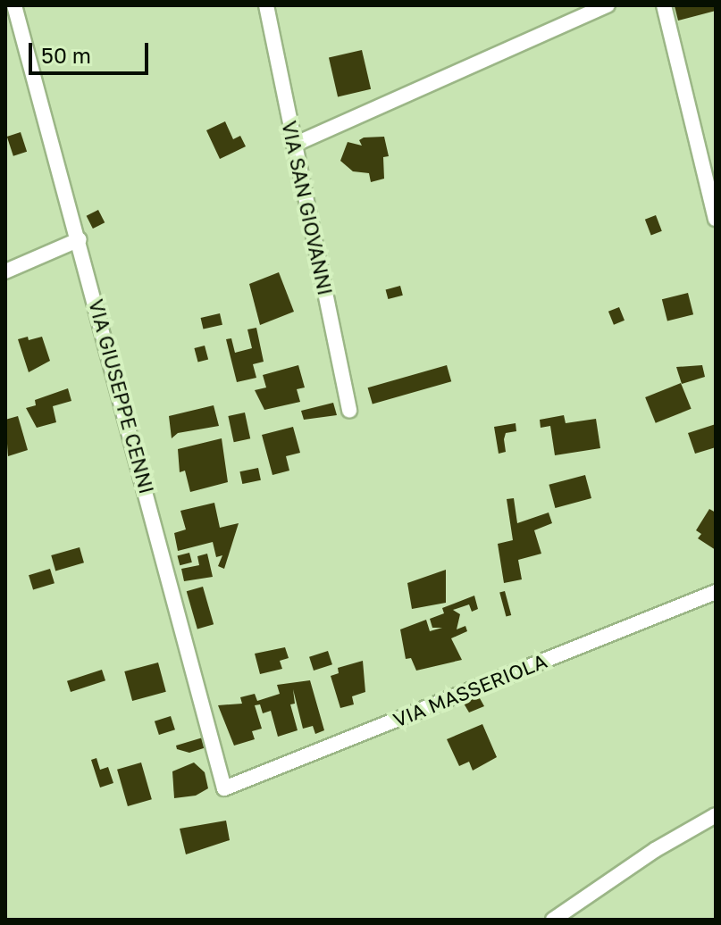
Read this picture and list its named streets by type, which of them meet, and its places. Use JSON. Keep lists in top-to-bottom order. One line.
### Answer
{"streets":{"street":["VIA SAN GIOVANNI","VIA GIUSEPPE CENNI","VIA MASSERIOLA"]},"crossings":[["VIA GIUSEPPE CENNI","VIA MASSERIOLA"]],"scale_bar":"50 m"}
